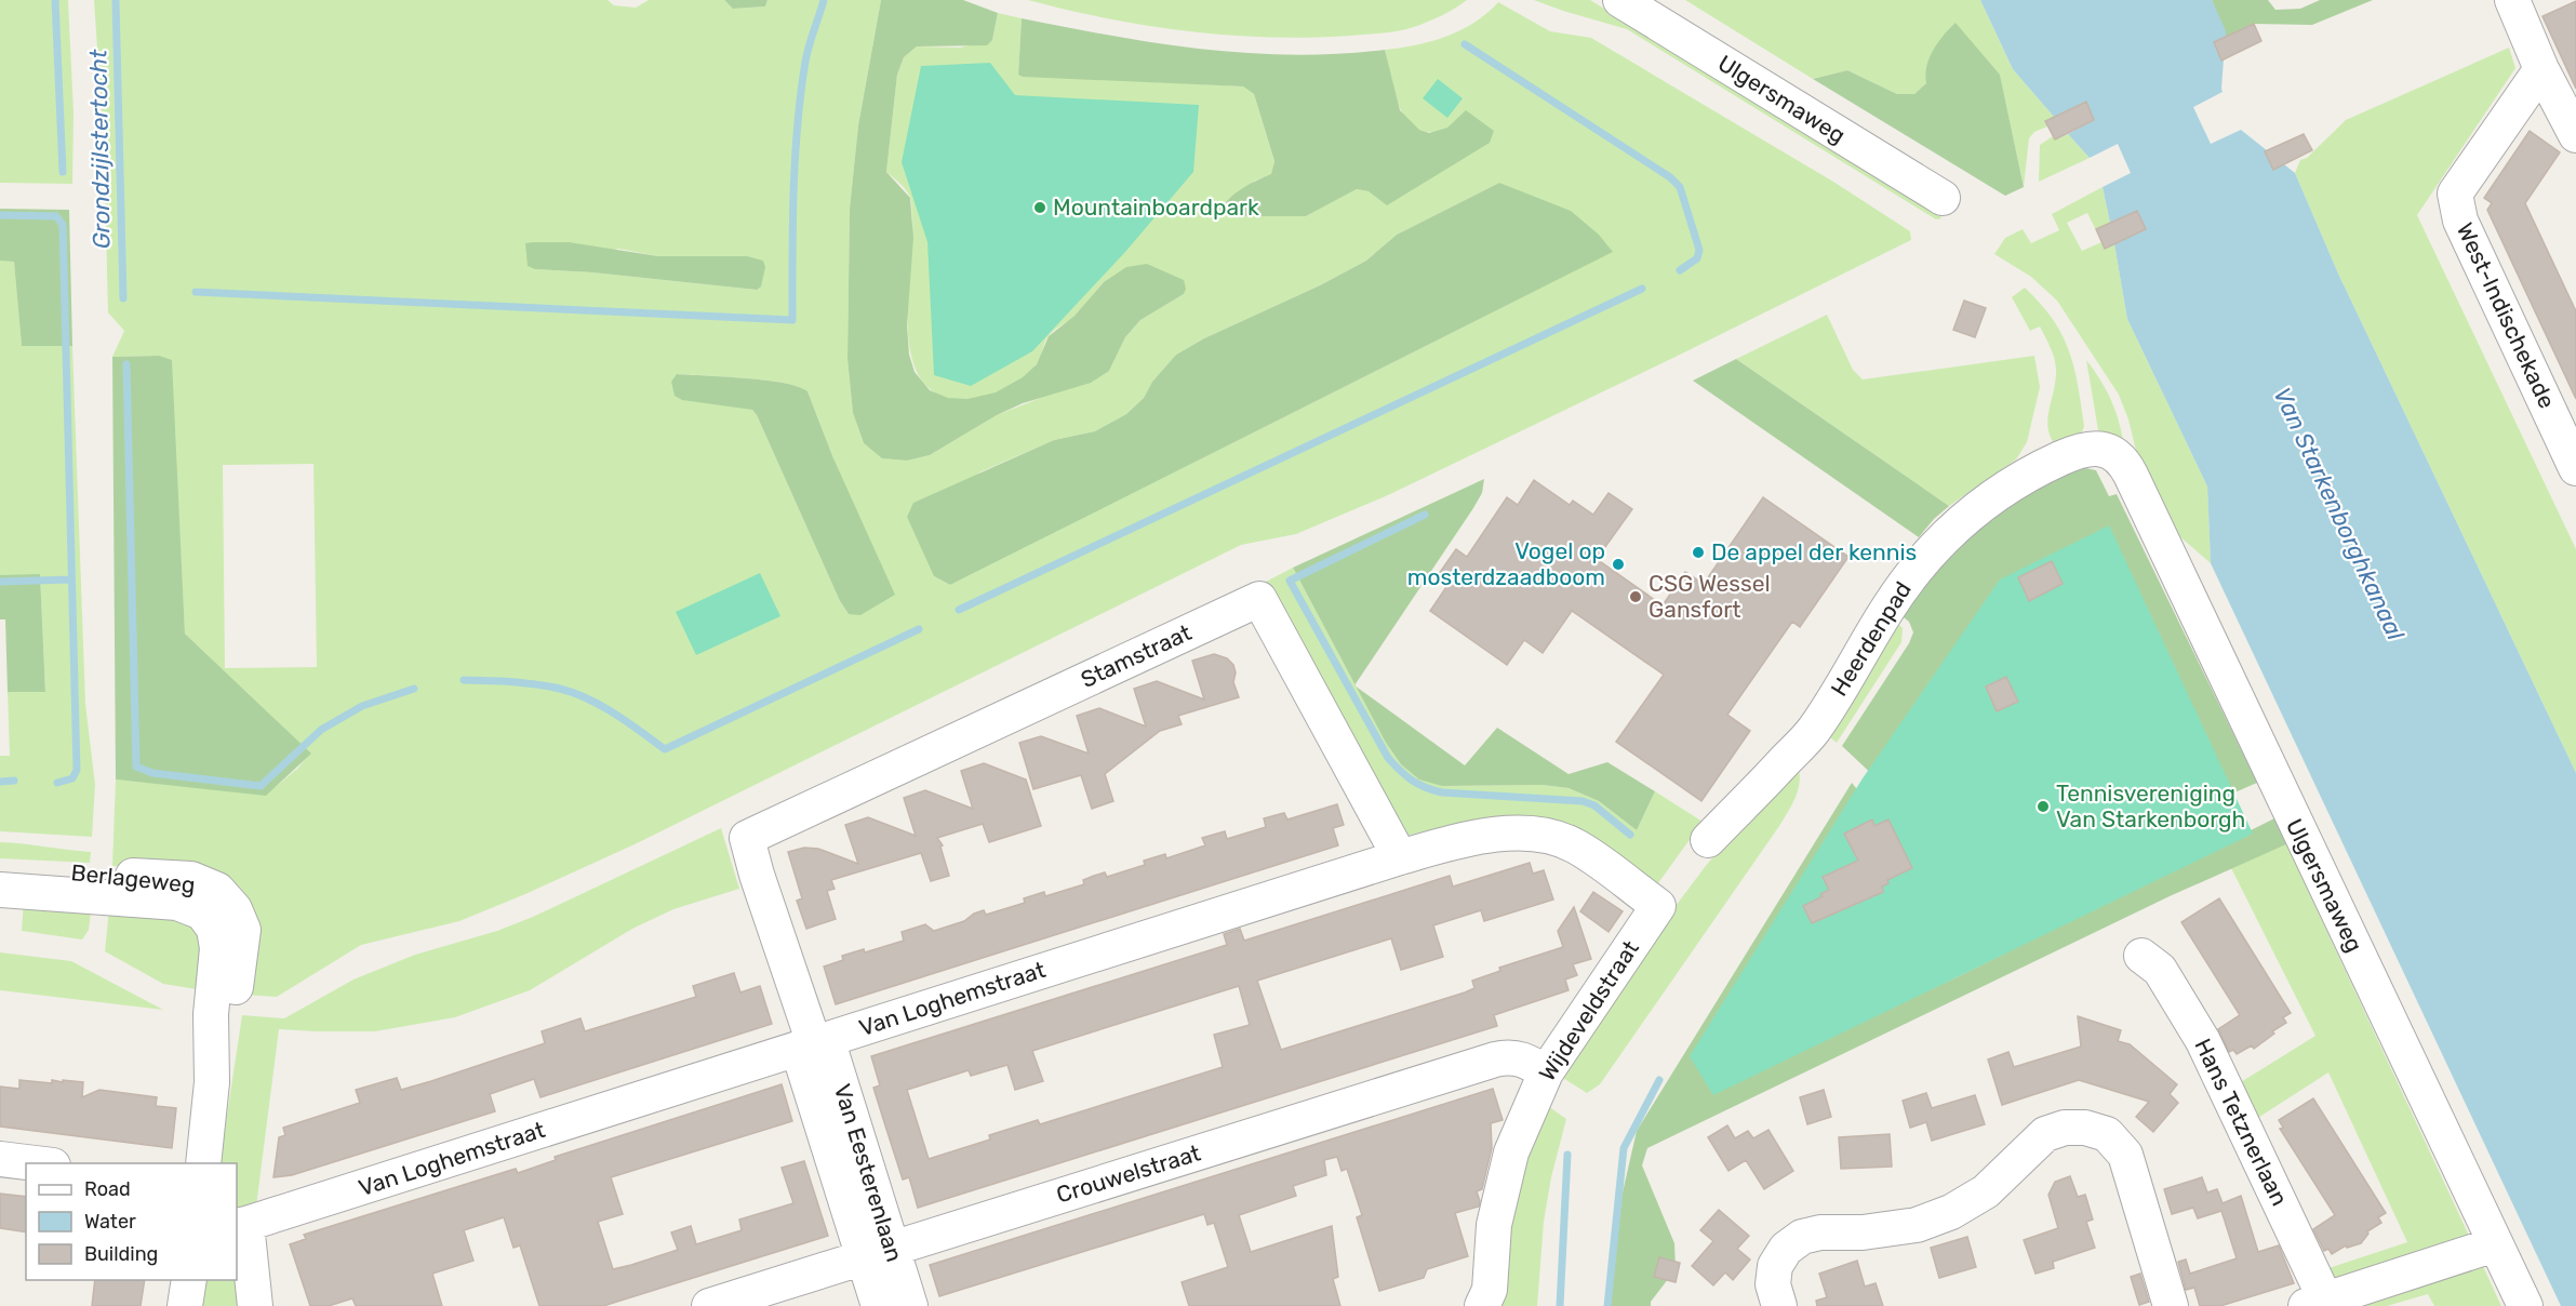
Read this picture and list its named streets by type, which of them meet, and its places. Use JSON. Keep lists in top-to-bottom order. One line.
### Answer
{"streets":{"street":["Ulgersmaweg","West-Indischekade","Heerdenpad","Stamstraat","Berlageweg","Van Loghemstraat","Wijdeveldstraat","Hans Tetznerlaan","Van Eesterenlaan","Crouwelstraat"]},"crossings":[["Ulgersmaweg","Heerdenpad"],["Stamstraat","Van Loghemstraat"],["Stamstraat","Van Eesterenlaan"],["Van Loghemstraat","Wijdeveldstraat"],["Van Loghemstraat","Van Eesterenlaan"],["Wijdeveldstraat","Crouwelstraat"],["Van Eesterenlaan","Crouwelstraat"]],"water":["Grondzijlstertocht","Van Starkenborghkanaal"],"places":["Mountainboardpark","De appel der kennis","Vogel op mosterdzaadboom","CSG Wessel Gansfort","Tennisvereniging Van Starkenborgh"],"legend":["Road","Water","Building"]}
